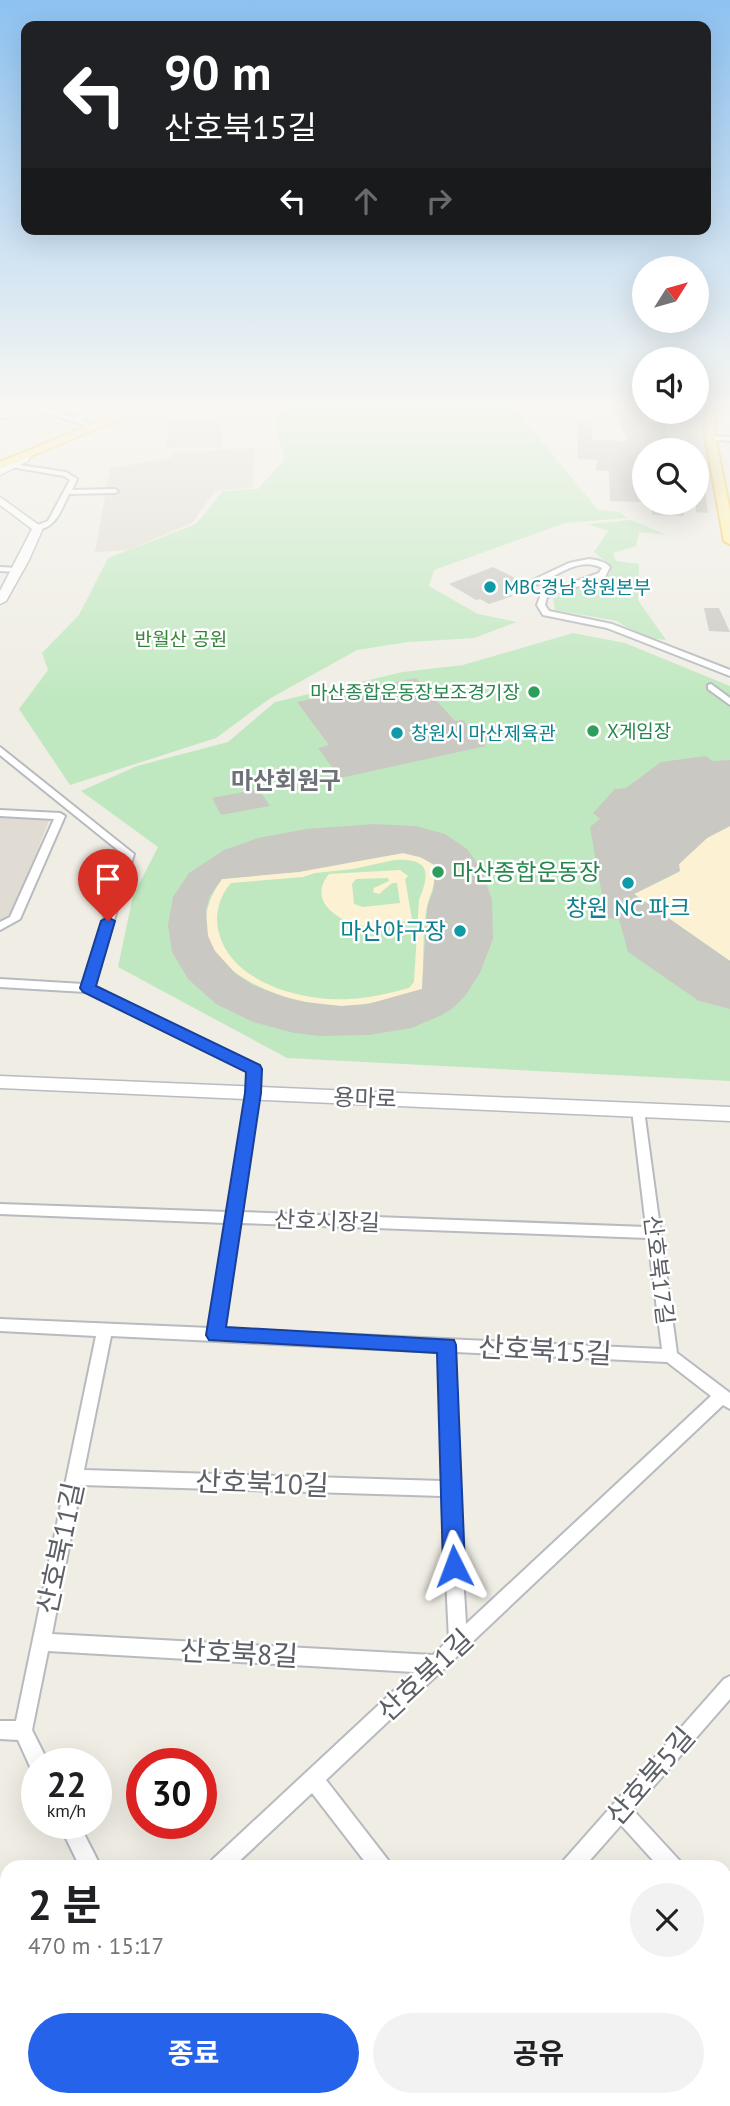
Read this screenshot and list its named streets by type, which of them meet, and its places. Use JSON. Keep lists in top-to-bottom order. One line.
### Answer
{"streets":{"main road":["용마로"],"street":["산호시장길","산호북17길","산호북15길","산호북10길","산호북11길","산호북8길","산호북1길","산호북5길"]},"crossings":[["용마로","산호북17길"],["산호시장길","산호북17길"],["산호북17길","산호북15길"],["산호북17길","산호북1길"],["산호북15길","산호북11길"],["산호북10길","산호북11길"],["산호북11길","산호북8길"],["산호북8길","산호북1길"]],"districts":["마산회원구"],"parks":["반월산 공원"],"places":["MBC경남 창원본부","마산종합운동장보조경기장","X게임장","창원시 마산제육관","마산종합운동장","창원 NC 파크","마산야구장"],"north":"top right","page":{"turn":["90 m","산호북15길"],"speed":"22 km/h","limit":"30","heading":["2 분","470 m · 15:17"],"buttons":["종료","공유"]}}
